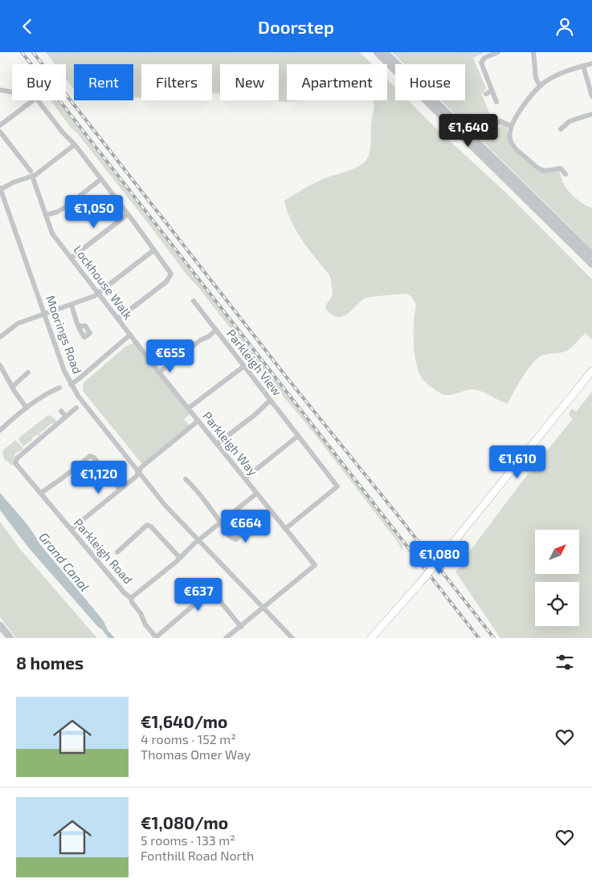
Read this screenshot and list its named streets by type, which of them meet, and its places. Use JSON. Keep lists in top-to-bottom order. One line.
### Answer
{"streets":{"street":["Lockhouse Walk","Moorings Road","Parkleigh View","Parkleigh Way","Parkleigh Road"]},"crossings":[["Lockhouse Walk","Parkleigh Way"],["Moorings Road","Parkleigh Way"],["Parkleigh View","Parkleigh Way"]],"water":["Grand Canal"],"north":"top right","page":{"header":"Doorstep","chip":["Buy","Rent","Filters","New","Apartment","House"],"price":["€1,640","€1,050","€655","€1,610","€1,120","€664","€1,080","€637"],"heading":"8 homes","list":[{"name":"€1,640/mo","note":"4 rooms · 152 m² · Thomas Omer Way"},{"name":"€1,080/mo","note":"5 rooms · 133 m² · Fonthill Road North"}]}}
